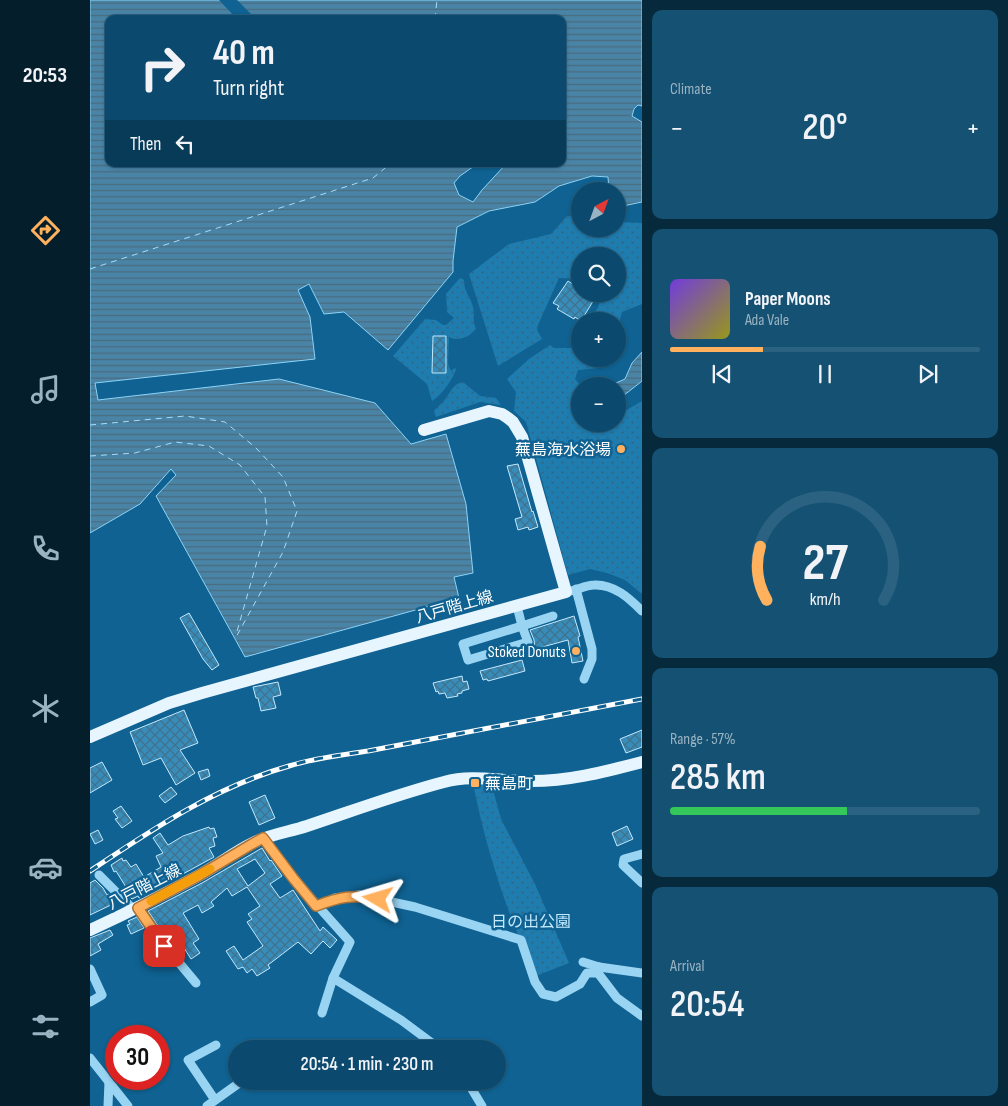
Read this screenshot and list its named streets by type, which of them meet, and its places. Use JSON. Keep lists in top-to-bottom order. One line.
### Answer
{"streets":{"main road":["八戸階上線"]},"parks":["日の出公園"],"places":{"other":["蕪島海水浴場","Stoked Donuts"],"transit":["蕪島町"]},"north":"top right","page":{"tabs":"20:53","tile":["Climate",["Range · 57%","285 km"],["Arrival","20:54"]],"turn":["40 m","Turn right"],"heat":["−","20°","+"],"then":"Then","map_buttons":["+","−"],"song":["Paper Moons","Ada Vale"],"limit":"30","trip":"20:54 · 1 min · 230 m","gauge":["27","km/h"]}}
